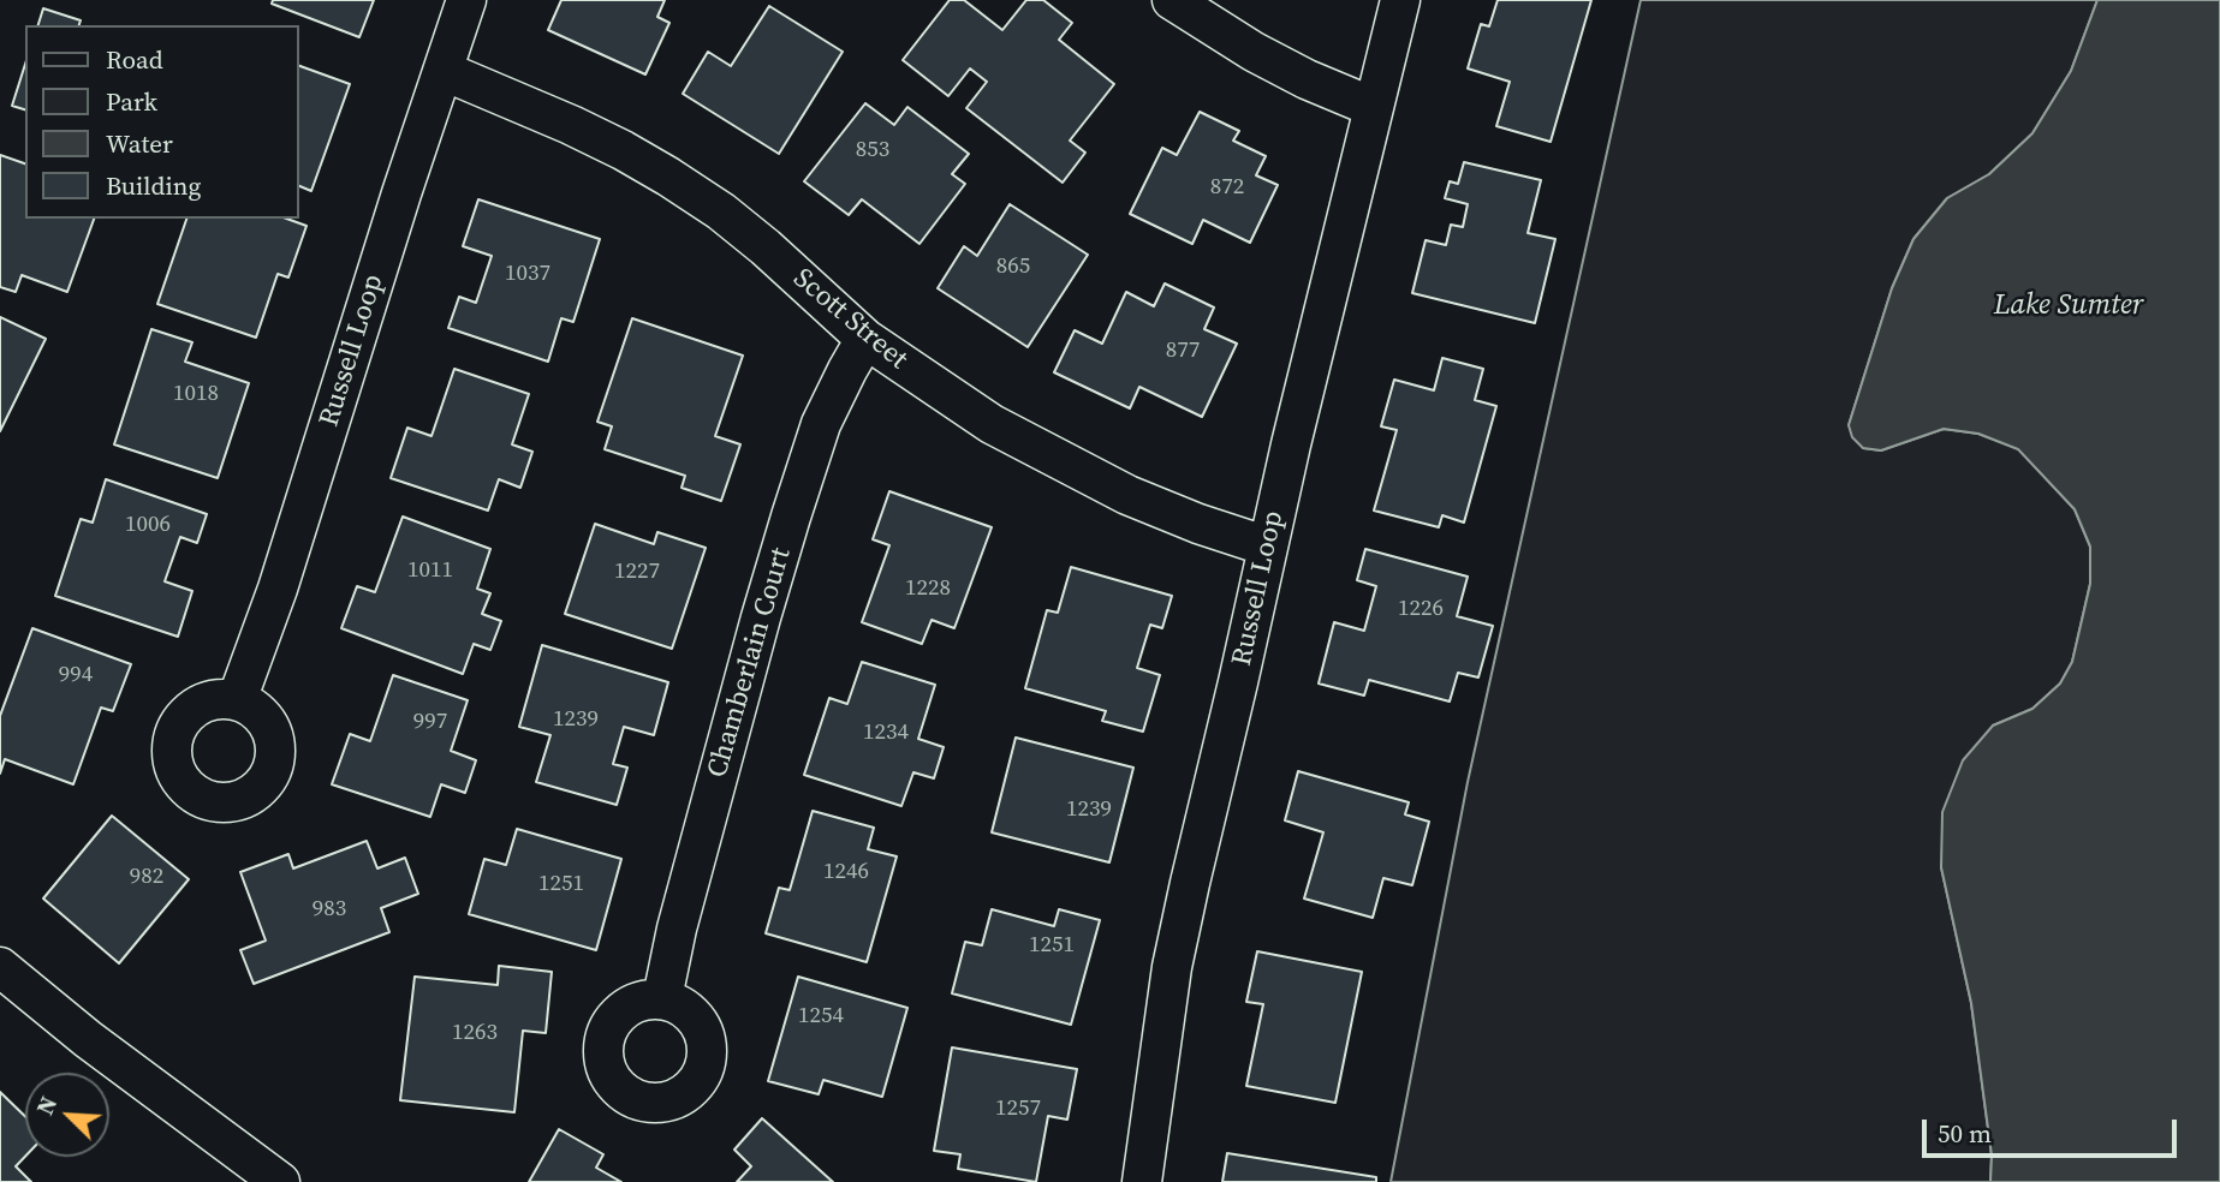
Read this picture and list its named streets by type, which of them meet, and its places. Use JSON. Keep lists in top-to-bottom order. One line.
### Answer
{"streets":{"street":["Scott Street","Russell Loop","Chamberlain Court"]},"crossings":[["Scott Street","Russell Loop"],["Scott Street","Chamberlain Court"]],"water":["Lake Sumter"],"house_numbers":["853","872","865","1037","877","1018","1006","1011","1227","1228","1226","994","1239","997","1234","1239","1246","982","1251","983","1251","1254","1263","1257"],"legend":["Road","Park","Water","Building"],"scale_bar":"50 m","north":"top left"}
